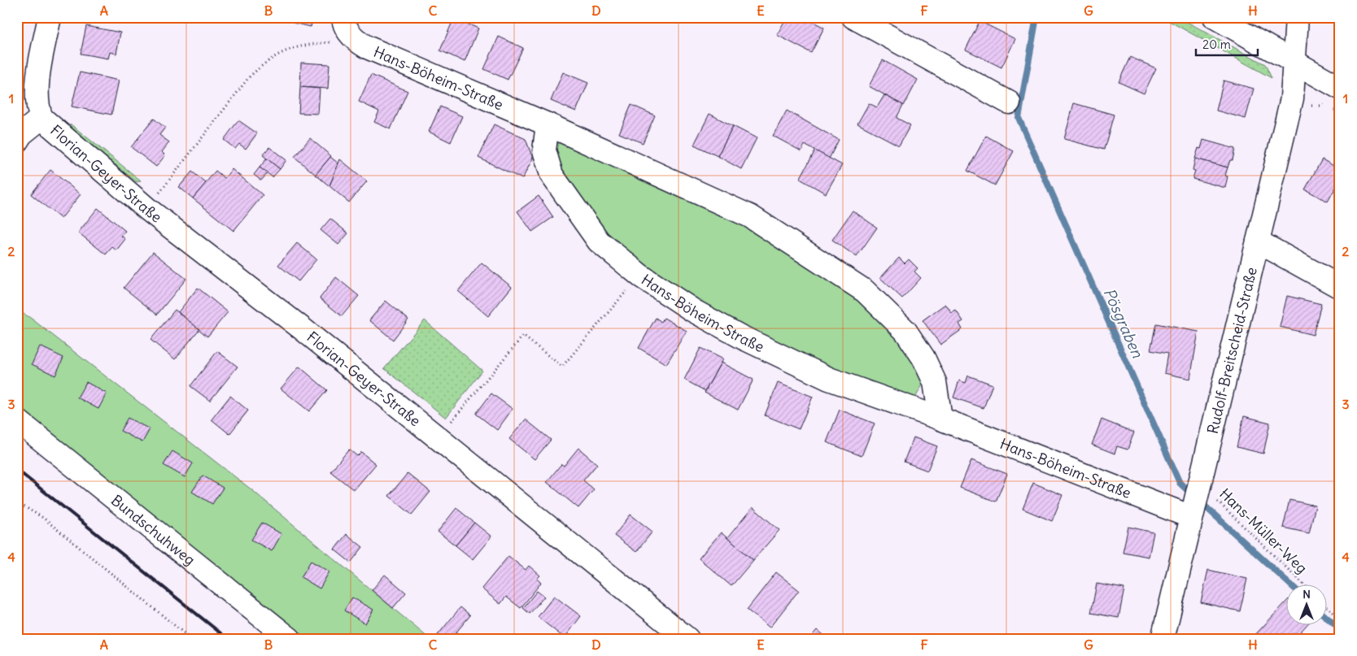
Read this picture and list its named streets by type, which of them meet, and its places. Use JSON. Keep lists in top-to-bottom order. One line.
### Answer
{"streets":{"street":["Hans-Böheim-Straße","Florian-Geyer-Straße","Rudolf-Breitscheid-Straße","Bundschuhweg"],"path":["Hans-Müller-Weg"]},"crossings":[["Hans-Böheim-Straße","Rudolf-Breitscheid-Straße"],["Hans-Böheim-Straße","Hans-Müller-Weg"],["Rudolf-Breitscheid-Straße","Hans-Müller-Weg"]],"water":["Pösgraben"],"scale_bar":"20 m","north":"top","grid":{"columns":["A","B","C","D","E","F","G","H"],"rows":["1","2","3","4"]}}
